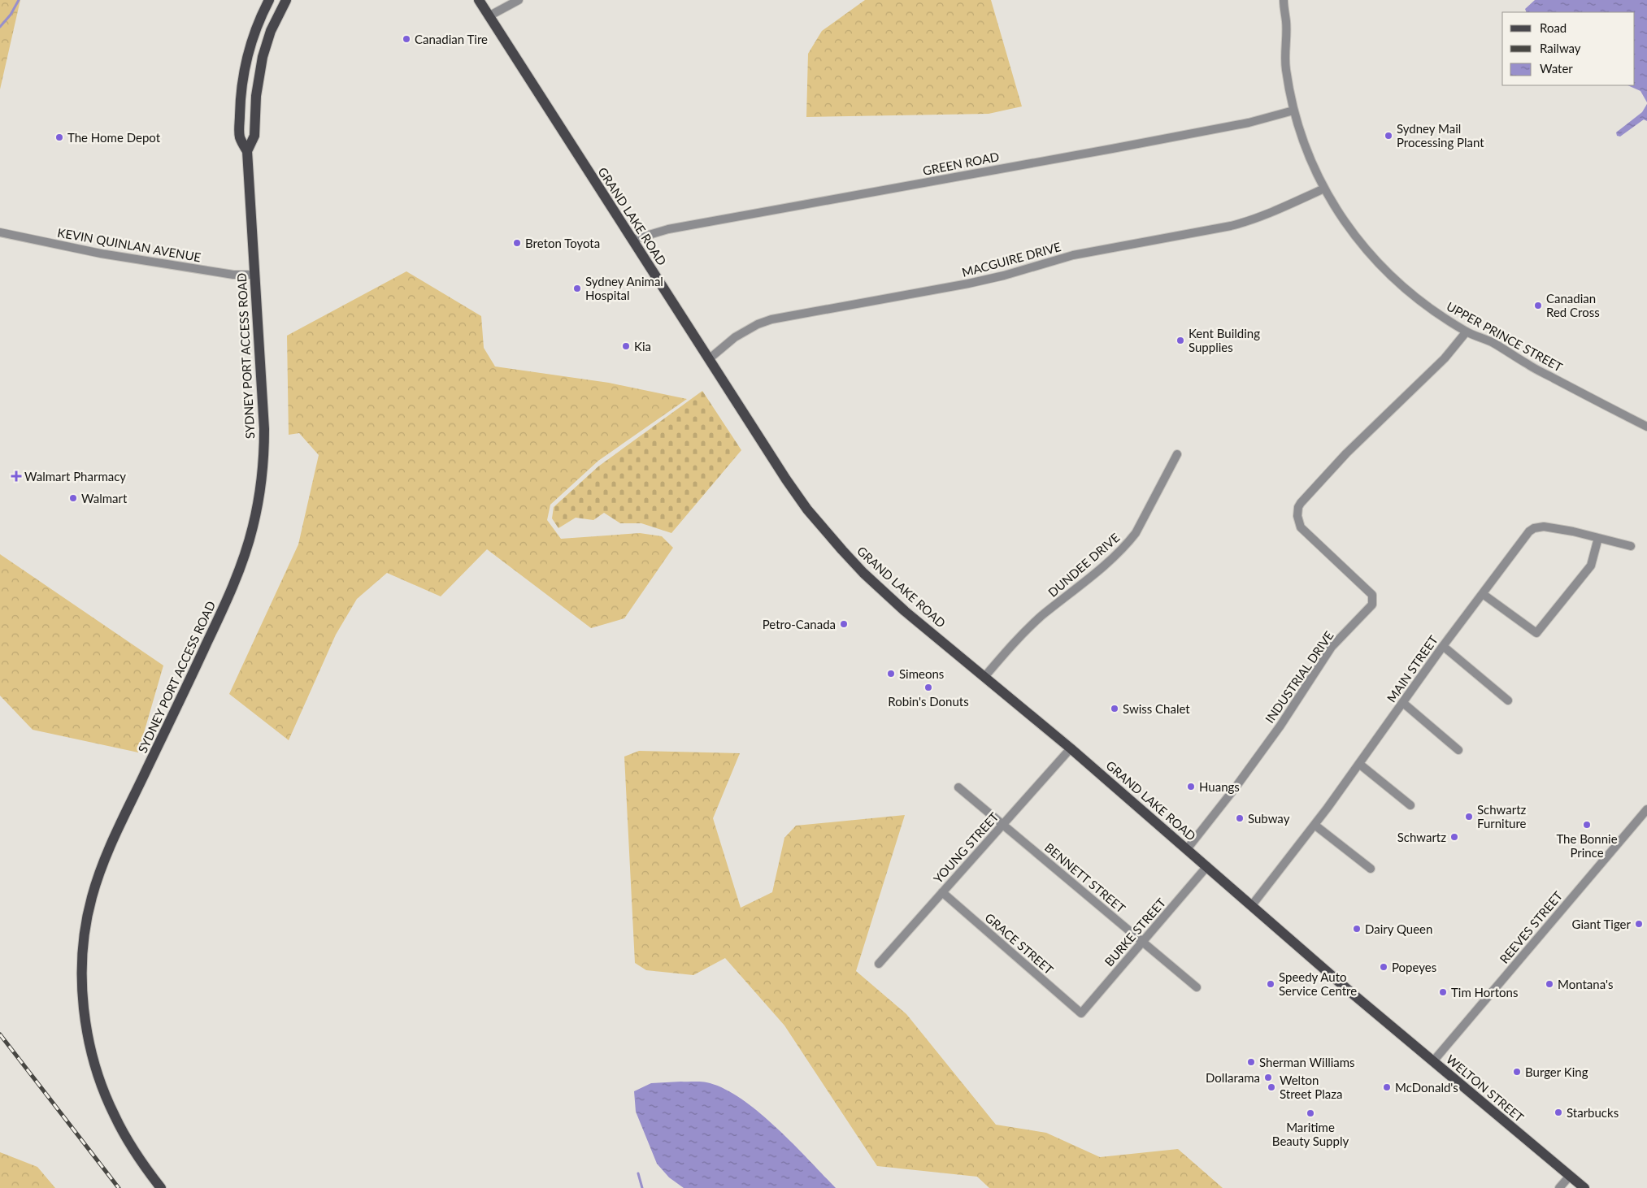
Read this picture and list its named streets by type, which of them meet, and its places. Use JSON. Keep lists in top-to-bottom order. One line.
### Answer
{"streets":{"main road":["GRAND LAKE ROAD","SYDNEY PORT ACCESS ROAD","WELTON STREET"],"street":["GREEN ROAD","KEVIN QUINLAN AVENUE","MACGUIRE DRIVE","UPPER PRINCE STREET","DUNDEE DRIVE","MAIN STREET","INDUSTRIAL DRIVE","YOUNG STREET","BENNETT STREET","REEVES STREET","BURKE STREET","GRACE STREET"]},"crossings":[["GREEN ROAD","GRAND LAKE ROAD"],["GREEN ROAD","UPPER PRINCE STREET"],["GRAND LAKE ROAD","MACGUIRE DRIVE"],["GRAND LAKE ROAD","DUNDEE DRIVE"],["GRAND LAKE ROAD","MAIN STREET"],["GRAND LAKE ROAD","INDUSTRIAL DRIVE"],["GRAND LAKE ROAD","YOUNG STREET"],["GRAND LAKE ROAD","BURKE STREET"],["GRAND LAKE ROAD","WELTON STREET"],["KEVIN QUINLAN AVENUE","SYDNEY PORT ACCESS ROAD"],["MACGUIRE DRIVE","UPPER PRINCE STREET"],["UPPER PRINCE STREET","INDUSTRIAL DRIVE"],["YOUNG STREET","BENNETT STREET"],["YOUNG STREET","GRACE STREET"],["BENNETT STREET","BURKE STREET"],["REEVES STREET","WELTON STREET"],["BURKE STREET","GRACE STREET"]],"places":{"other":["Canadian Tire","Sydney Mail Processing Plant","The Home Depot","Breton Toyota","Sydney Animal Hospital","Canadian Red Cross","Kent Building Supplies","Kia","Walmart","Petro-Canada","Simeons","Robin's Donuts","Swiss Chalet","Huangs","Schwartz Furniture","Subway","The Bonnie Prince","Schwartz","Giant Tiger","Dairy Queen","Popeyes","Speedy Auto Service Centre","Montana's","Tim Hortons","Sherman Williams","Burger King","Dollarama","Welton Street Plaza","McDonald's","Starbucks","Maritime Beauty Supply"],"health":["Walmart Pharmacy"]},"legend":["Road","Railway","Water"]}
